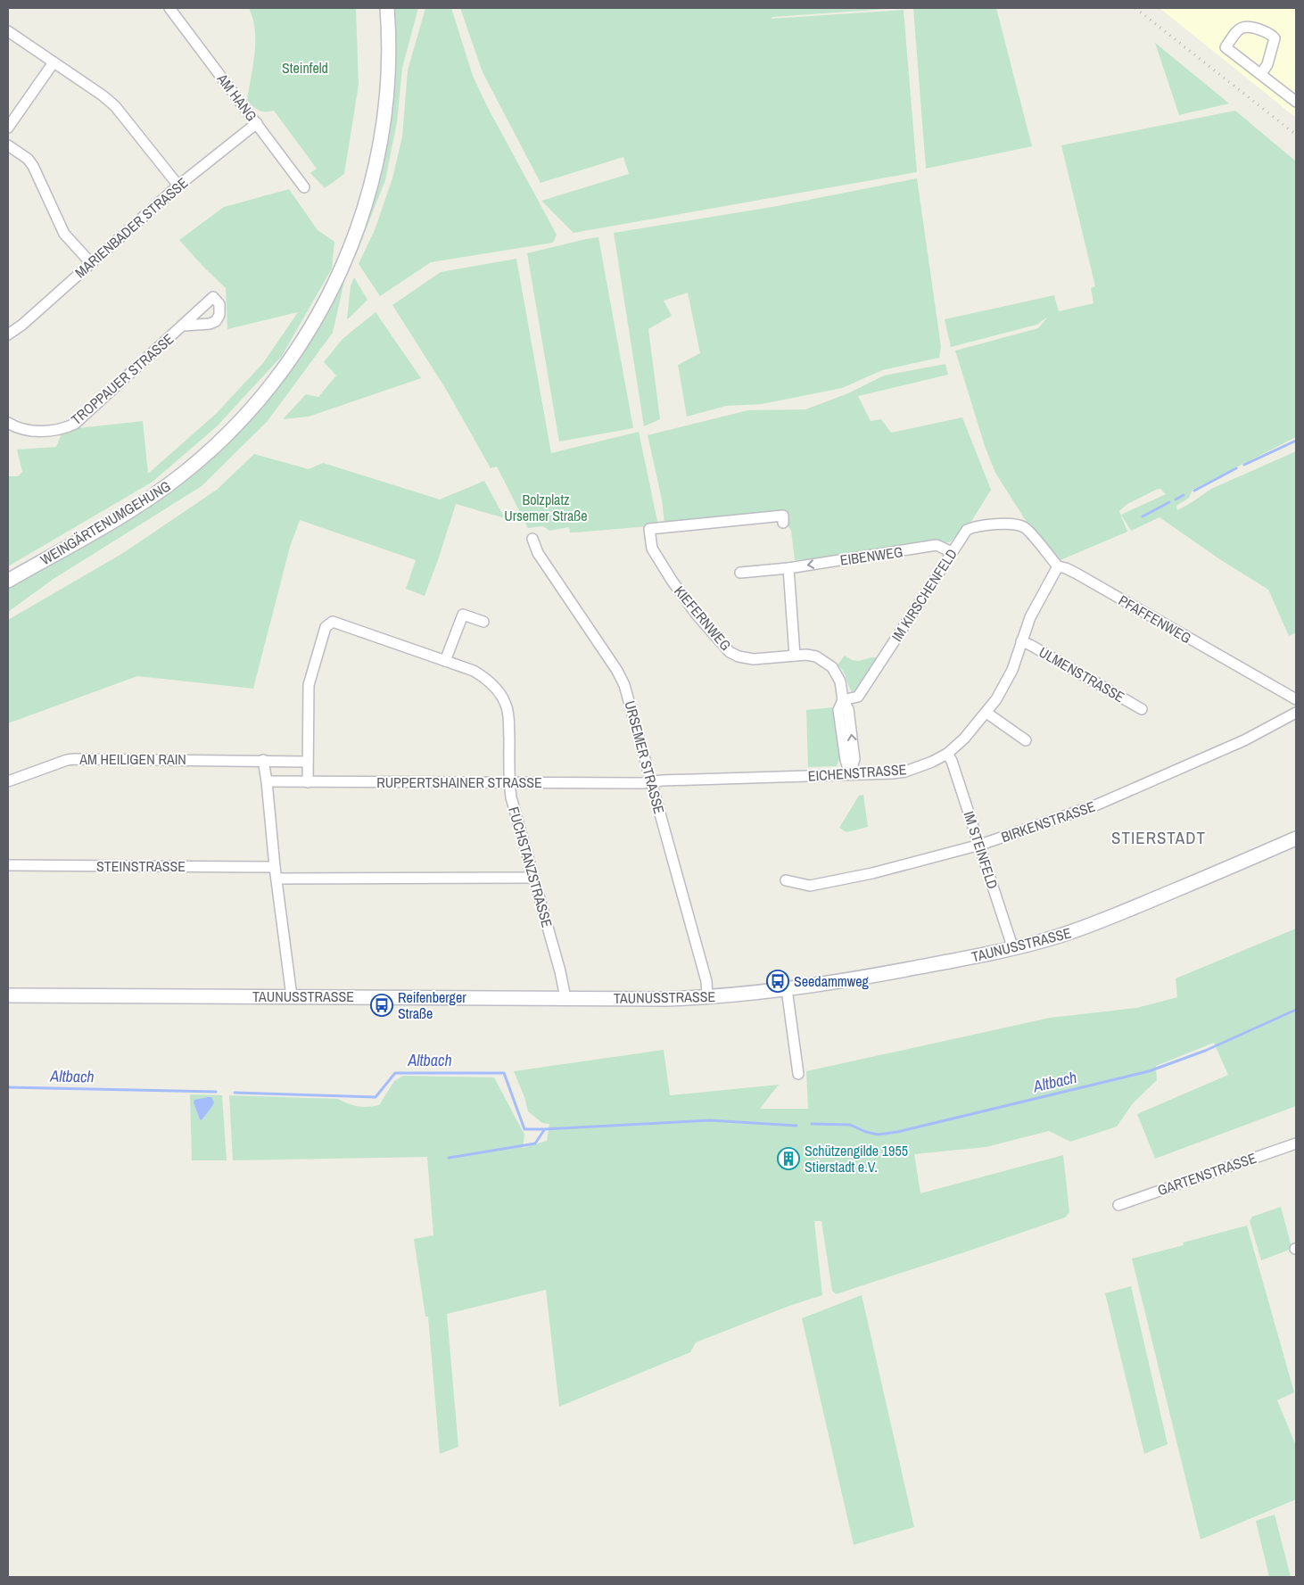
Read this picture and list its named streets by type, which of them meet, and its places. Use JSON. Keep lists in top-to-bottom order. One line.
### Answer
{"streets":{"street":["AM HANG","MARIENBADER STRASSE","TROPPAUER STRASSE","WEINGÄRTENUMGEHUNG","EIBENWEG","IM KIRSCHENFELD","KIEFERNWEG","PFAFFENWEG","ULMENSTRASSE","URSEMER STRASSE","AM HEILIGEN RAIN","EICHENSTRASSE","RUPPERTSHAINER STRASSE","BIRKENSTRASSE","IM STEINFELD","STEINSTRASSE","FUCHSTANZSTRASSE","TAUNUSSTRASSE","GARTENSTRASSE"]},"crossings":[["AM HANG","MARIENBADER STRASSE"],["EIBENWEG","IM KIRSCHENFELD"],["IM KIRSCHENFELD","KIEFERNWEG"],["IM KIRSCHENFELD","PFAFFENWEG"],["KIEFERNWEG","EICHENSTRASSE"],["PFAFFENWEG","EICHENSTRASSE"],["ULMENSTRASSE","EICHENSTRASSE"],["URSEMER STRASSE","EICHENSTRASSE"],["URSEMER STRASSE","RUPPERTSHAINER STRASSE"],["URSEMER STRASSE","TAUNUSSTRASSE"],["EICHENSTRASSE","RUPPERTSHAINER STRASSE"],["EICHENSTRASSE","IM STEINFELD"],["RUPPERTSHAINER STRASSE","FUCHSTANZSTRASSE"],["BIRKENSTRASSE","IM STEINFELD"],["IM STEINFELD","TAUNUSSTRASSE"],["FUCHSTANZSTRASSE","TAUNUSSTRASSE"]],"one_way":["EIBENWEG"],"districts":["STIERSTADT"],"water":["Altbach"],"parks":["Steinfeld","Bolzplatz Ursemer Straße"],"places":{"bus stop":["Seedammweg","Reifenberger Straße"],"building":["Schützengilde 1955 Stierstadt e.V."]}}
